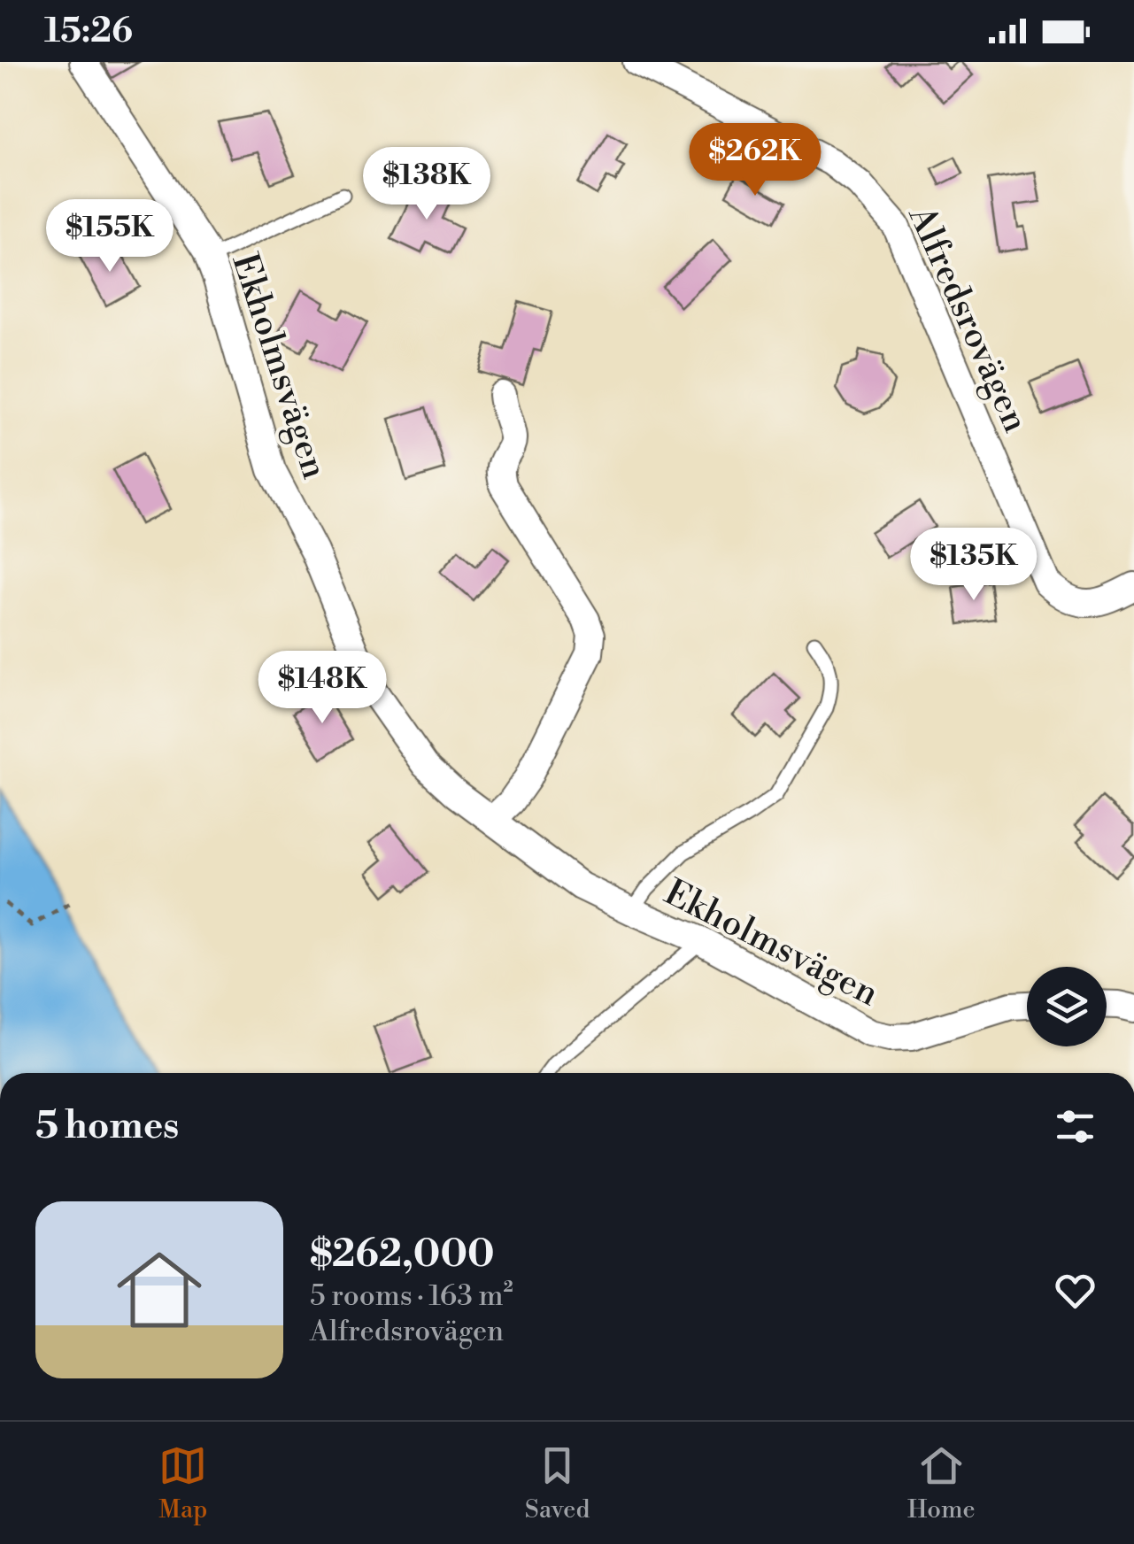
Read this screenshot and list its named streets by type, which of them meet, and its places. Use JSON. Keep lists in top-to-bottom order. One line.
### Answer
{"streets":{"street":["Alfredsrovägen","Ekholmsvägen"]},"page":{"status":"15:26","price":["$262K","$138K","$155K","$135K","$148K"],"heading":"5 homes","list":[{"name":"$262,000","note":"5 rooms · 163 m² · Alfredsrovägen"}],"tabs":["Map","Saved","Home"]}}
